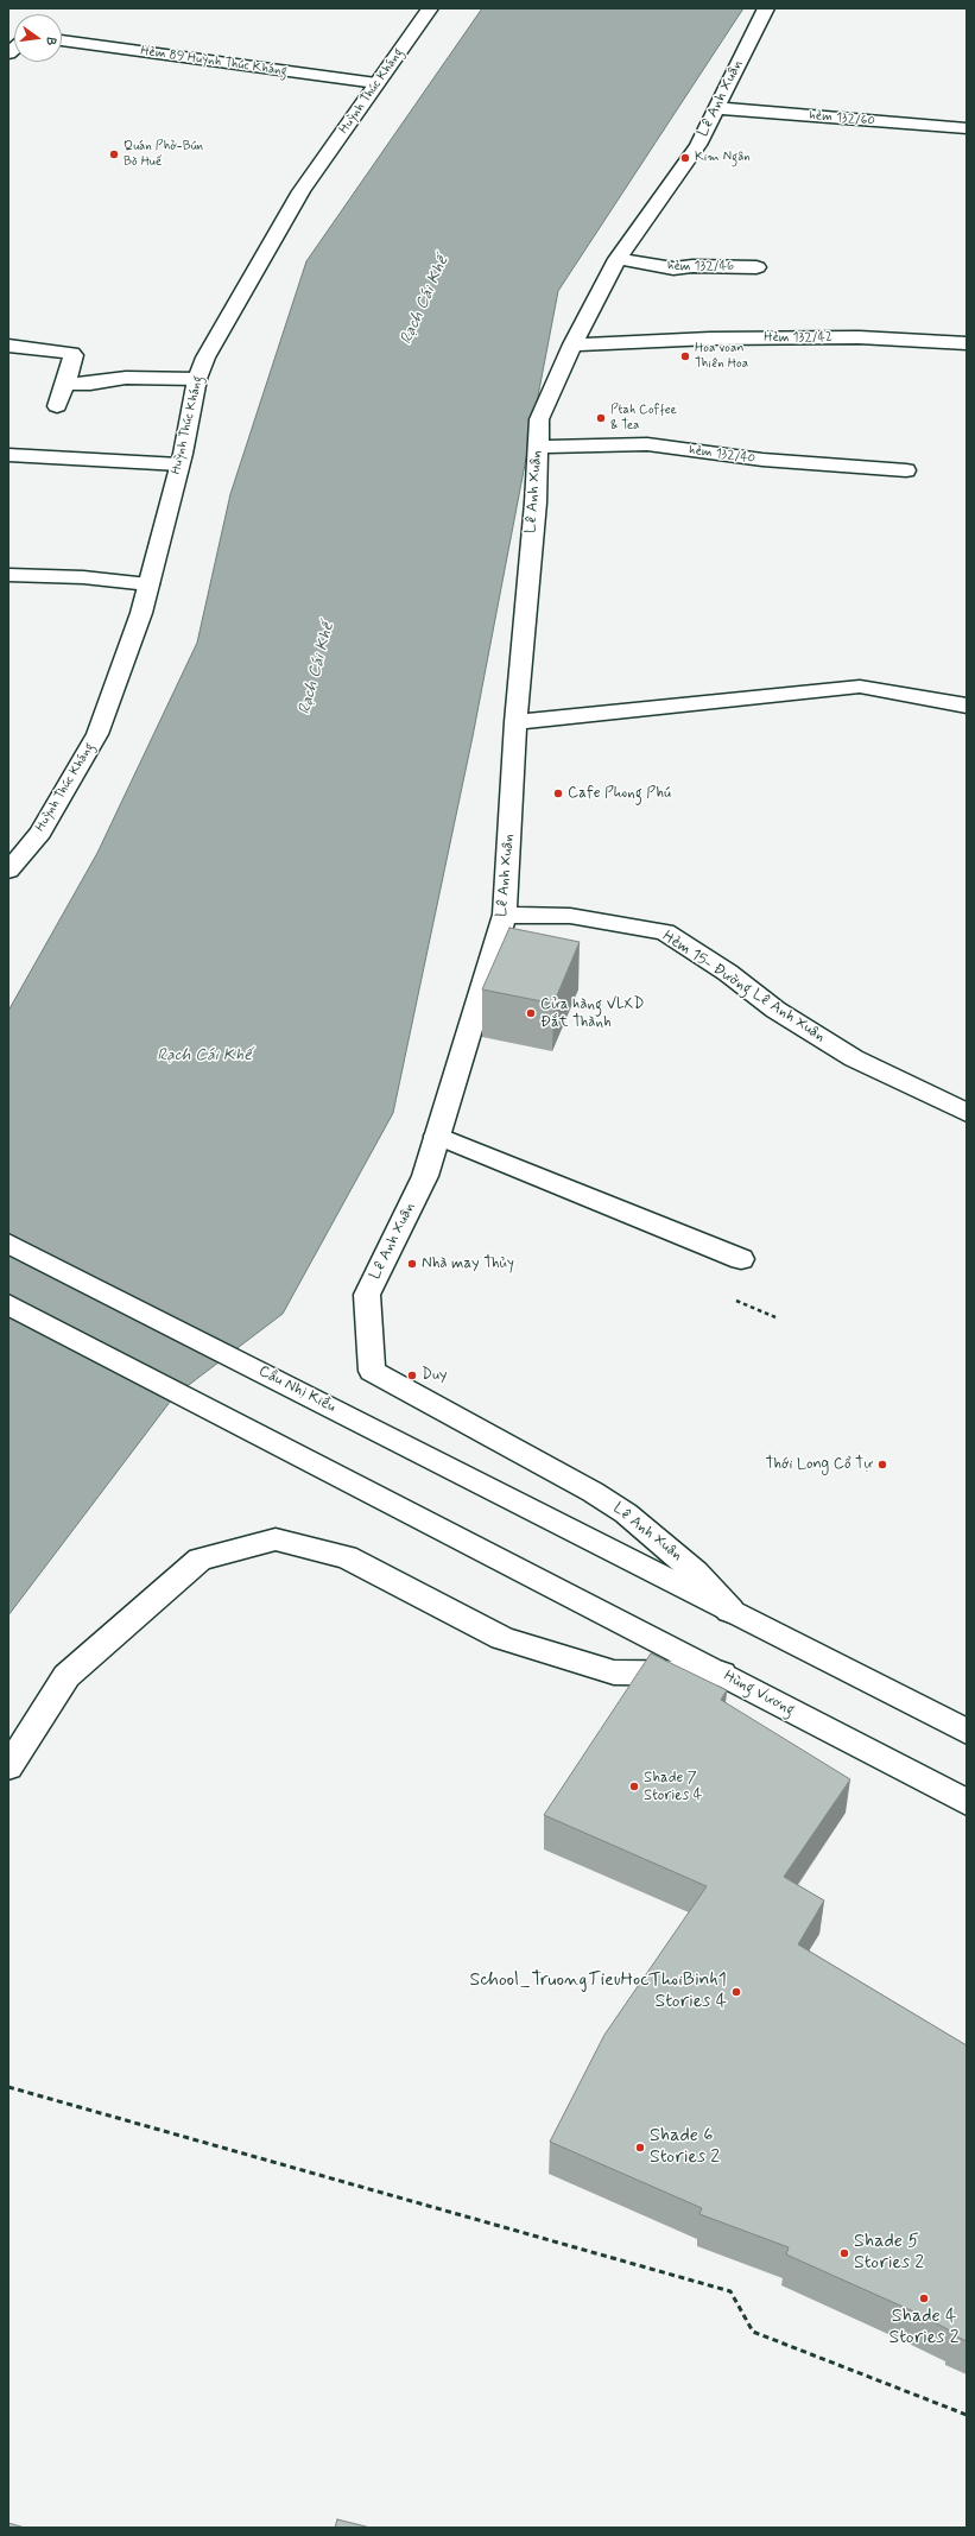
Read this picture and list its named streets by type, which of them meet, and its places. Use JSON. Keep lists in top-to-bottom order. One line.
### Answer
{"streets":{"main road":["Hẻm 89 Huỳnh Thúc Kháng","Huỳnh Thúc Kháng","Lê Anh Xuân","hẻm 132/60","hẻm 132/46","Hẻm 132/42","hẻm 132/40","Hẻm 15- Đường Lê Anh Xuân","Cầu Nhị Kiều","Hùng Vương"]},"crossings":[["Hẻm 89 Huỳnh Thúc Kháng","Huỳnh Thúc Kháng"],["Lê Anh Xuân","hẻm 132/60"],["Lê Anh Xuân","hẻm 132/46"],["Lê Anh Xuân","Hẻm 132/42"],["Lê Anh Xuân","hẻm 132/40"],["Lê Anh Xuân","Hẻm 15- Đường Lê Anh Xuân"],["Lê Anh Xuân","Cầu Nhị Kiều"]],"water":["Rạch Cái Khế"],"places":["Quán Phở-Bún Bò Huế","Kim Ngân","Hoa voan Thiên Hoa","Ptah Coffee & Tea","Cafe Phong Phú","Cửa hàng VLXD Đắt Thành","Nhà may Thủy","Duy","Thới Long Cổ Tự","Shade 7 Stories 4","School_TruongTieuHocThoiBinh1 Stories 4","Shade 6 Stories 2","Shade 5 Stories 2","Shade 4 Stories 2"],"north":"right"}
